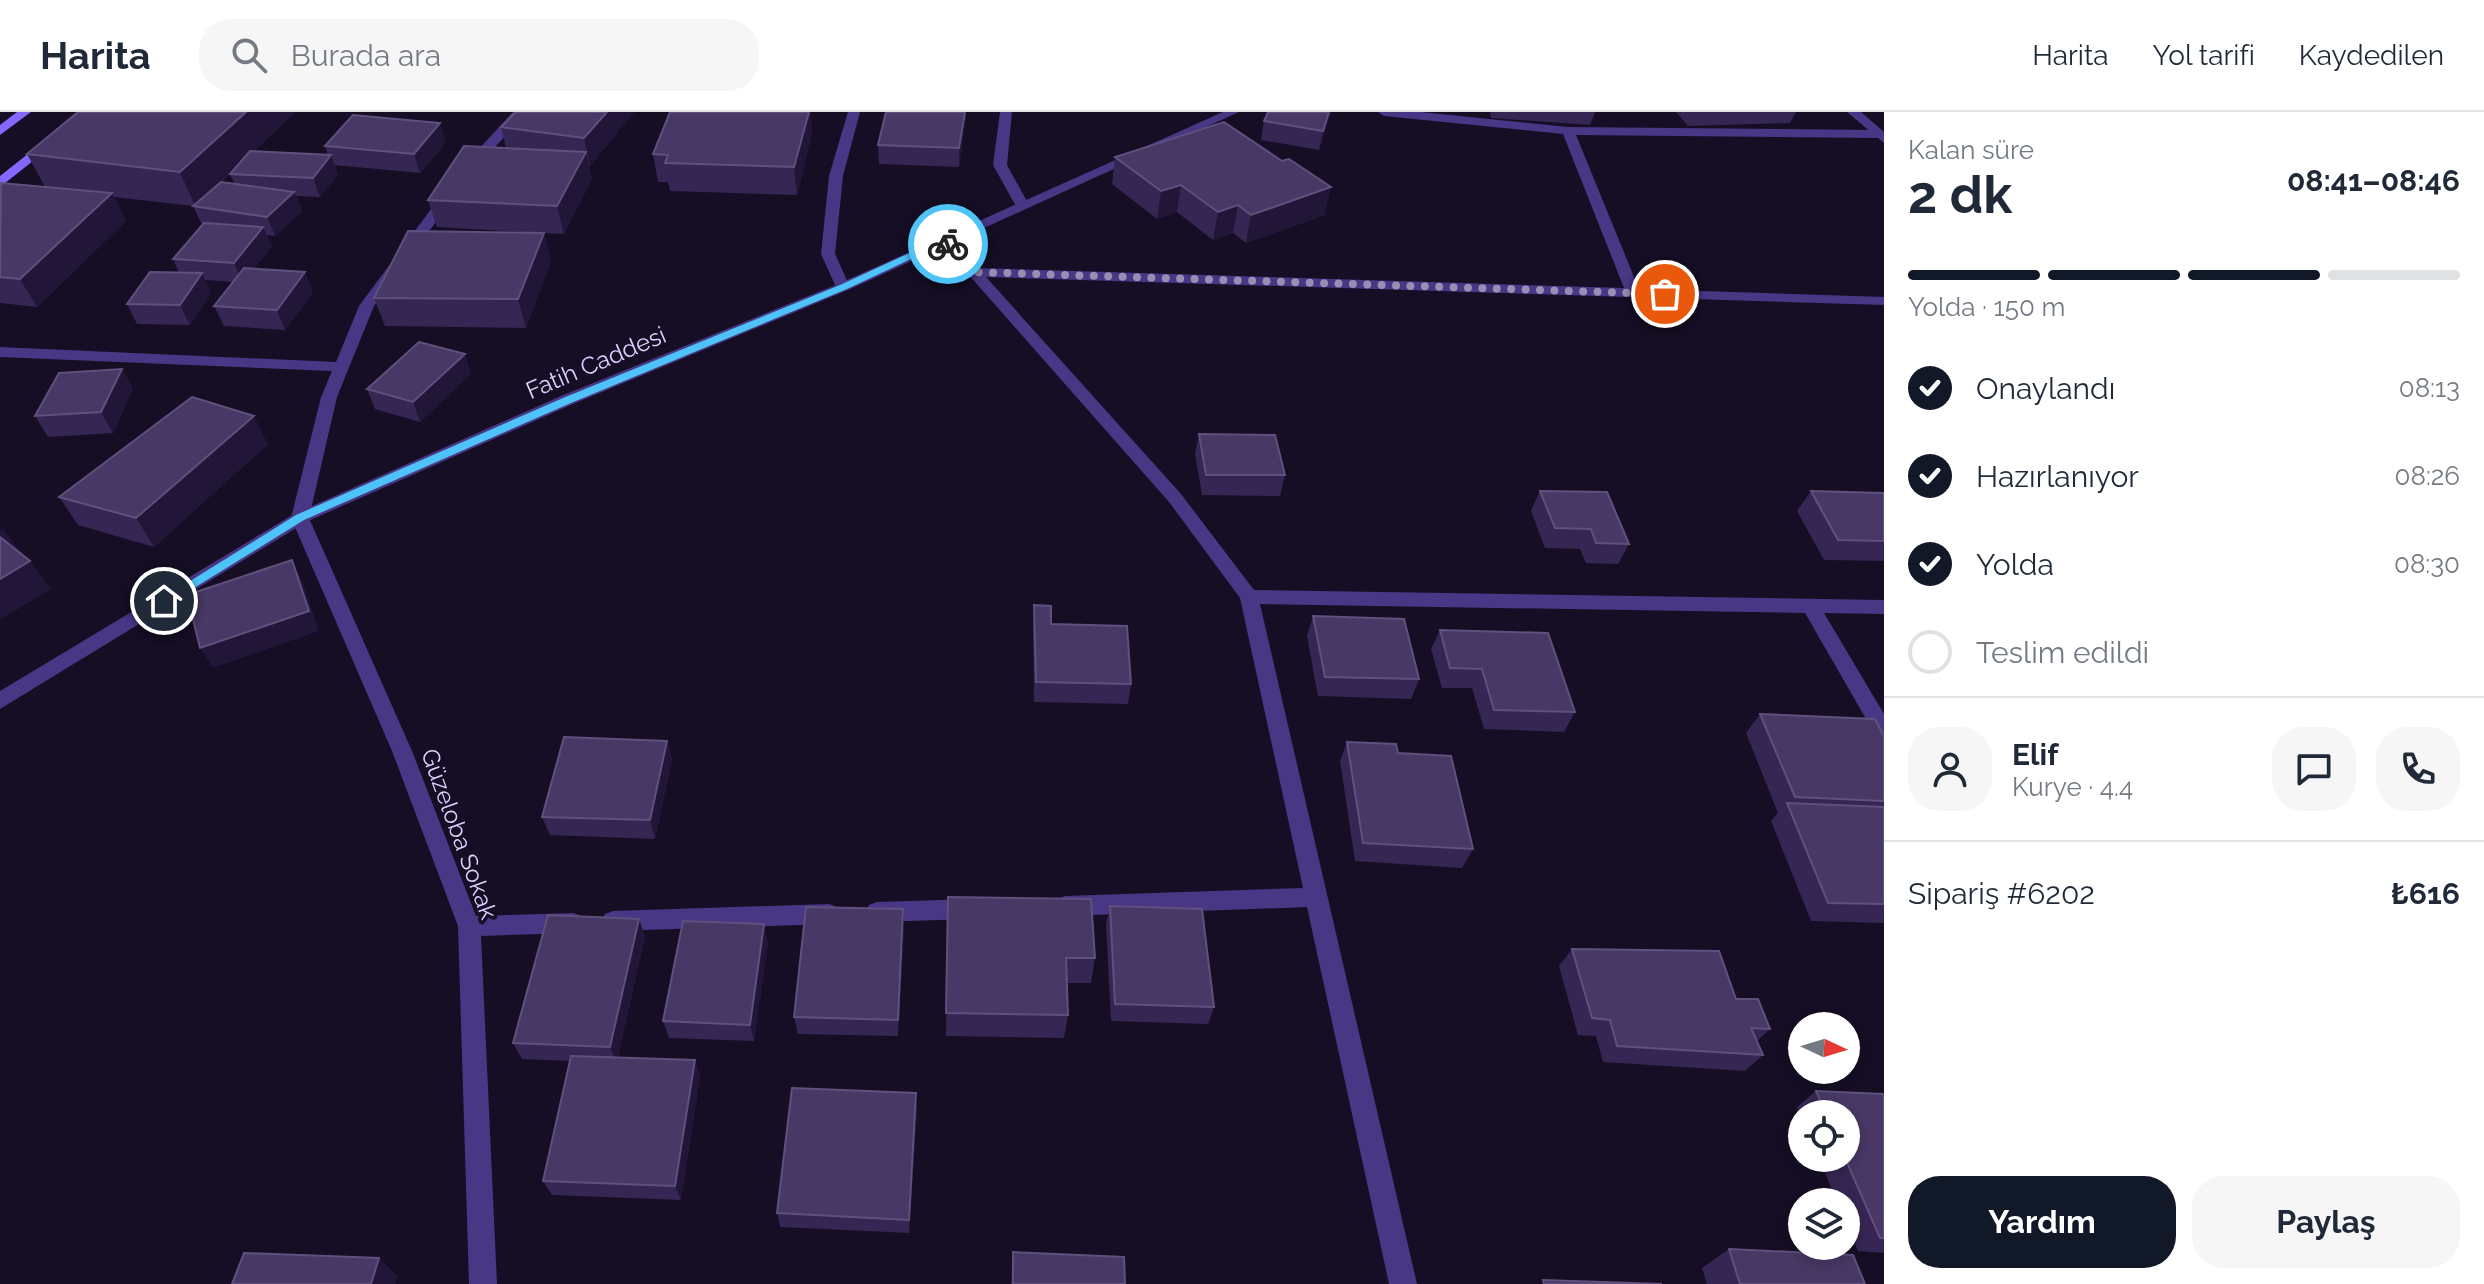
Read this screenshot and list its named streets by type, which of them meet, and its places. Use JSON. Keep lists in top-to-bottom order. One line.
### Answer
{"streets":{"street":["Fatih Caddesi","Güzeloba Sokak"]},"crossings":[["Fatih Caddesi","Güzeloba Sokak"]],"north":"right","page":{"header":"Harita","search":"Burada ara","nav":["Harita","Yol tarifi","Kaydedilen"],"heading":["2 dk","Kalan süre","08:41–08:46"],"panel":["Elif","Kurye · 4.4","Sipariş #6202","₺616"],"bar":"Yolda · 150 m","list":[["Onaylandı","08:13"],["Hazırlanıyor","08:26"],["Yolda","08:30"],"Teslim edildi"],"buttons":["Yardım","Paylaş"]}}
